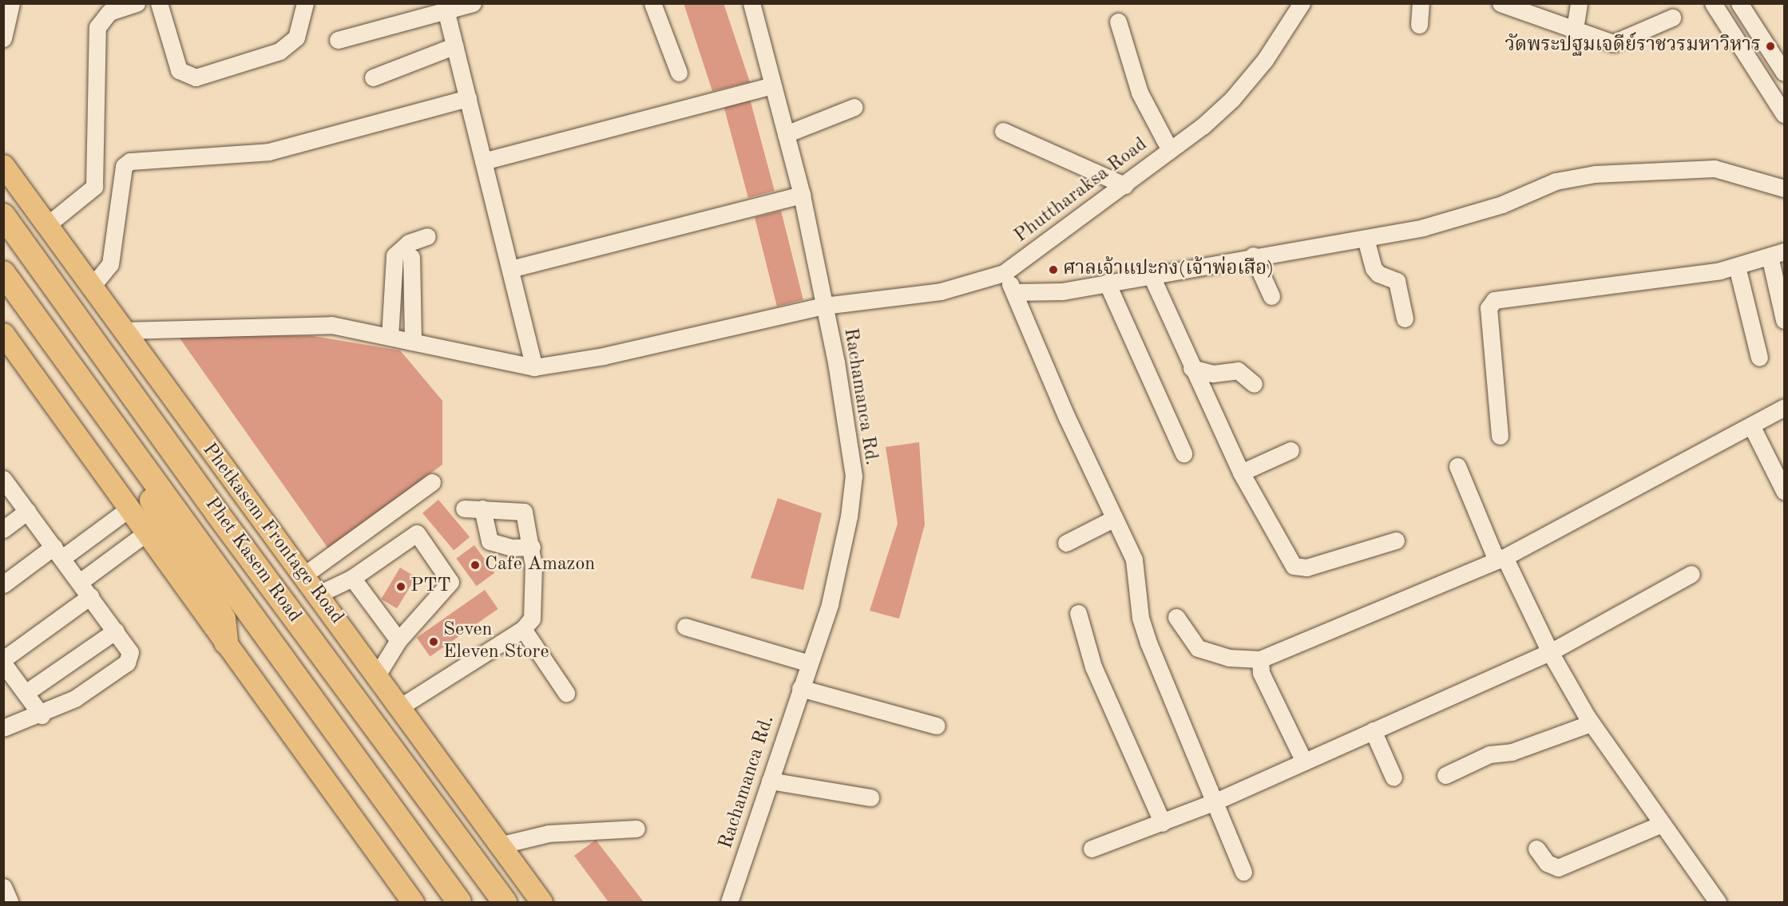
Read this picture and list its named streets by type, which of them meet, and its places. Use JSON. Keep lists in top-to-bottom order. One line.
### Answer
{"streets":{"highway":["Phet Kasem Road"],"main road":["Phetkasem Frontage Road"],"street":["Phuttharaksa Road","Rachamanca Rd."]},"crossings":[["Phuttharaksa Road","Rachamanca Rd."]],"places":["วัดพระปฐมเจดีย์ราชวรมหาวิหาร","ศาลเจ้าแปะกง(เจ้าพ่อเสือ)","Cafe Amazon","PTT","Seven Eleven Store"]}
